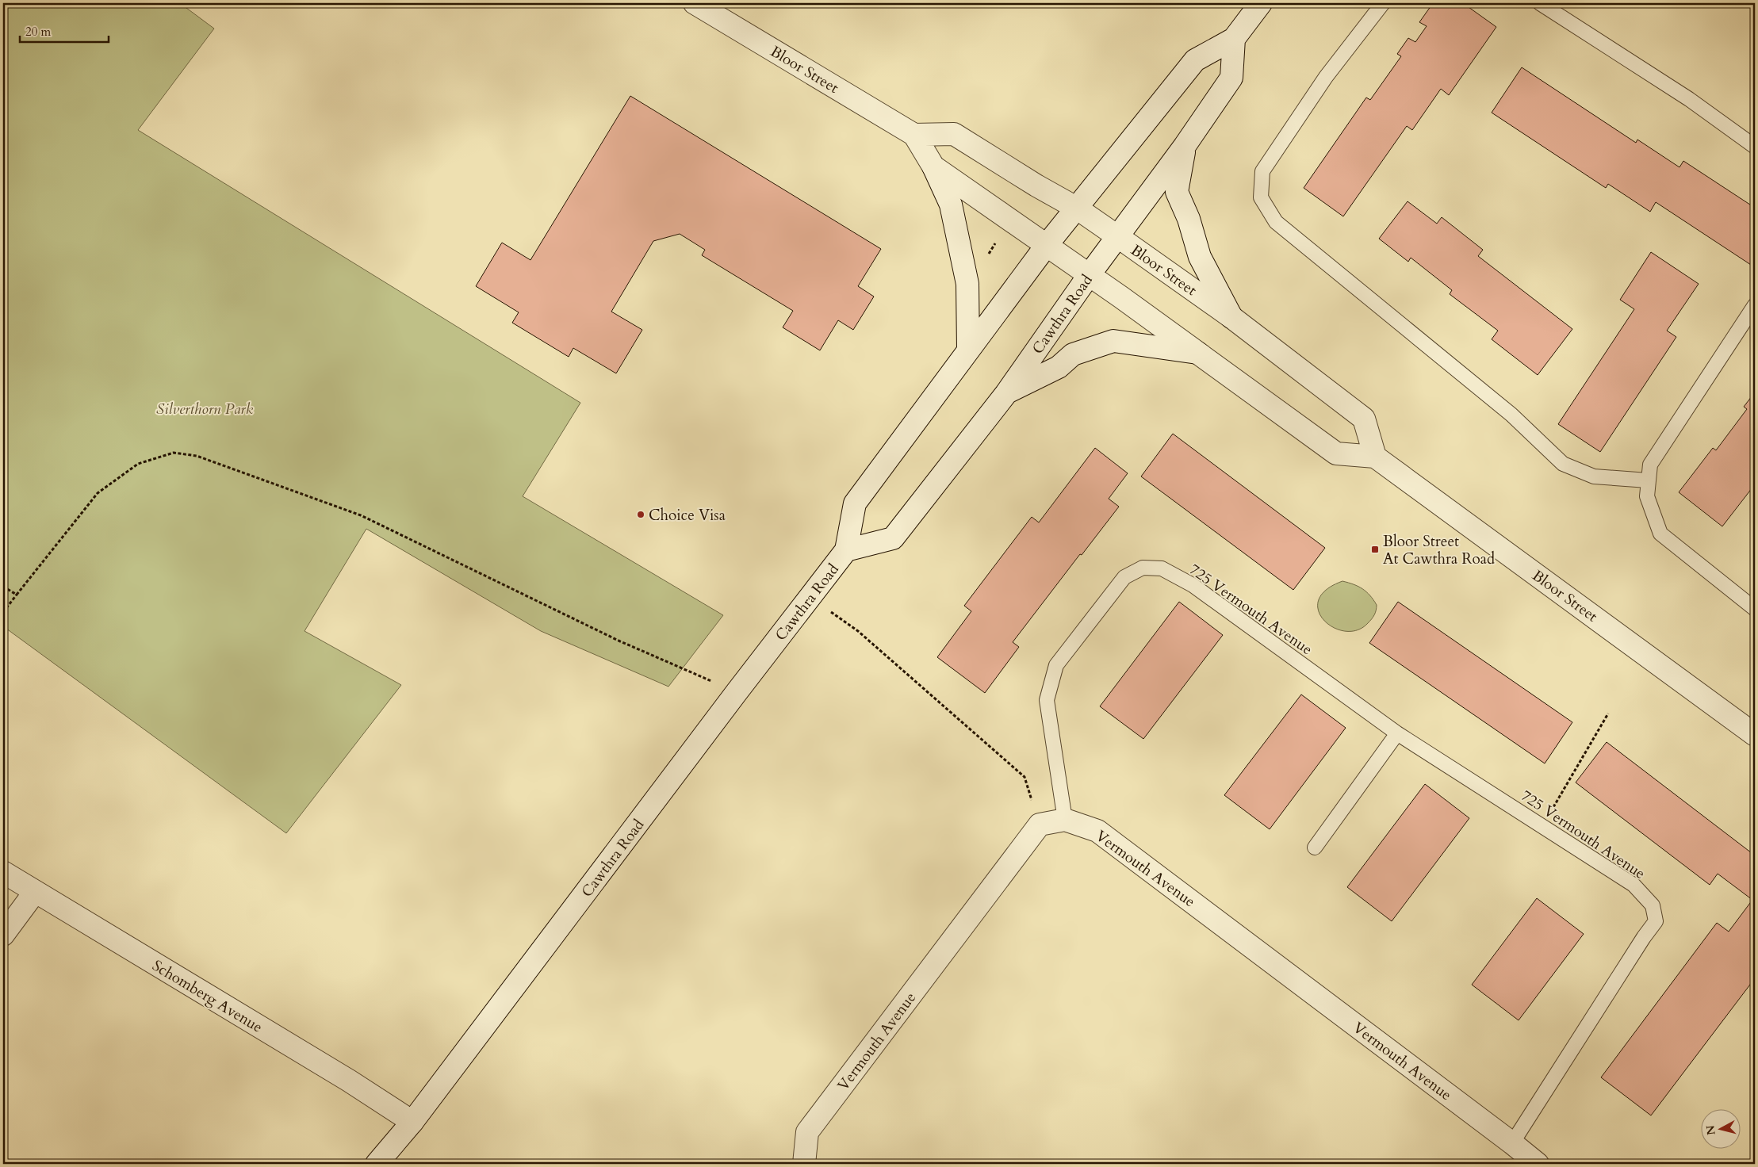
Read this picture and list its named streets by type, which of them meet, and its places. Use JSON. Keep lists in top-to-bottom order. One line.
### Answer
{"streets":{"street":["Bloor Street","Cawthra Road","Vermouth Avenue","Schomberg Avenue"],"lane":["725 Vermouth Avenue"]},"crossings":[["Bloor Street","Cawthra Road"],["Cawthra Road","Schomberg Avenue"],["725 Vermouth Avenue","Vermouth Avenue"]],"parks":["Silverthorn Park"],"places":{"other":["Choice Visa"],"transit":["Bloor Street At Cawthra Road"]},"scale_bar":"20 m","north":"left"}
